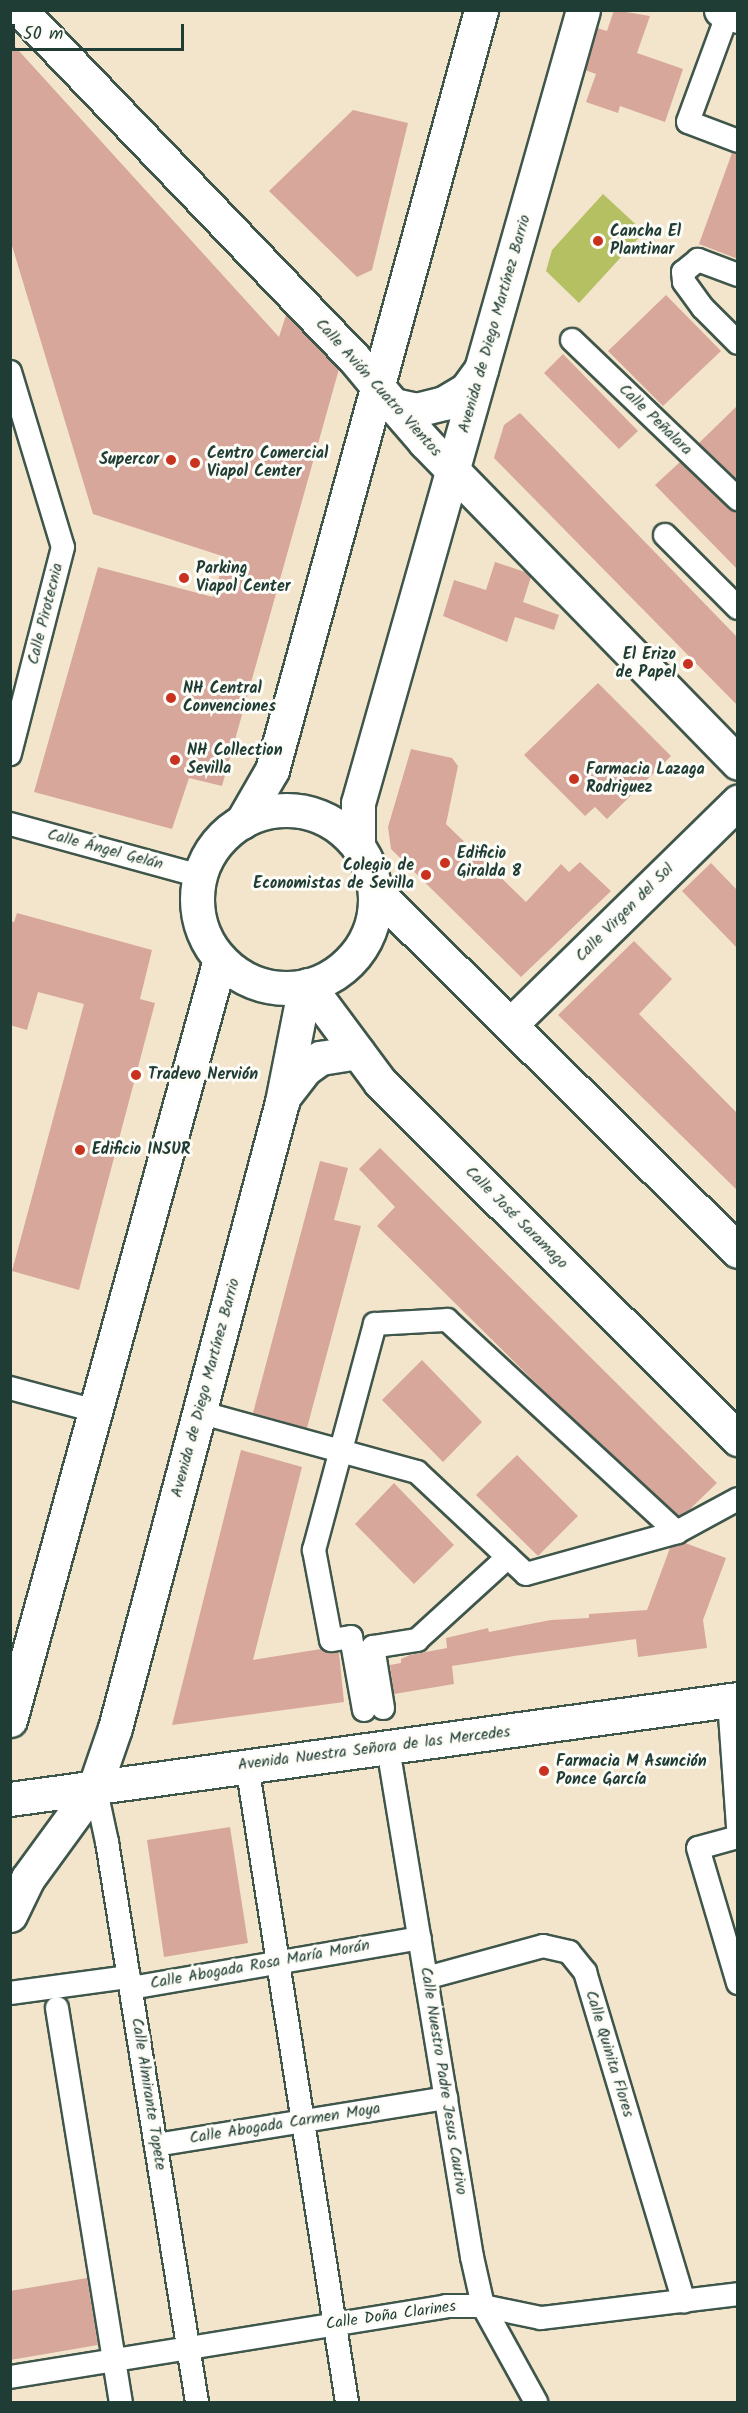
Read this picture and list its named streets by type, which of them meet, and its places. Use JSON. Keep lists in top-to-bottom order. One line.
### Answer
{"streets":{"main road":["Avenida de Diego Martínez Barrio","Calle Avión Cuatro Vientos","Calle Virgen del Sol","Calle José Saramago","Avenida Nuestra Señora de las Mercedes"],"street":["Calle Peñalara","Calle Pirotecnia","Calle Ángel Gelán","Calle Abogada Rosa María Morán","Calle Quinita Flores","Calle Nuestro Padre Jesus Cautivo","Calle Almirante Topete","Calle Abogada Carmen Moya","Calle Doña Clarines"]},"crossings":[["Avenida de Diego Martínez Barrio","Calle Avión Cuatro Vientos"],["Avenida de Diego Martínez Barrio","Calle Ángel Gelán"],["Avenida de Diego Martínez Barrio","Calle José Saramago"],["Avenida de Diego Martínez Barrio","Avenida Nuestra Señora de las Mercedes"],["Avenida de Diego Martínez Barrio","Calle Almirante Topete"],["Calle Ángel Gelán","Calle José Saramago"],["Avenida Nuestra Señora de las Mercedes","Calle Nuestro Padre Jesus Cautivo"],["Avenida Nuestra Señora de las Mercedes","Calle Almirante Topete"],["Calle Abogada Rosa María Morán","Calle Nuestro Padre Jesus Cautivo"],["Calle Abogada Rosa María Morán","Calle Almirante Topete"],["Calle Quinita Flores","Calle Nuestro Padre Jesus Cautivo"],["Calle Quinita Flores","Calle Doña Clarines"],["Calle Nuestro Padre Jesus Cautivo","Calle Abogada Carmen Moya"],["Calle Nuestro Padre Jesus Cautivo","Calle Doña Clarines"],["Calle Almirante Topete","Calle Abogada Carmen Moya"],["Calle Almirante Topete","Calle Doña Clarines"]],"places":["Cancha El Plantinar","Supercor","Centro Comercial Viapol Center","Parking Viapol Center","El Erizo de Papel","NH Central Convenciones","NH Collection Sevilla","Farmacia Lazaga Rodriguez","Edificio Giralda 8","Colegio de Economistas de Sevilla","Tradevo Nervión","Edificio INSUR","Farmacia M Asunción Ponce García"],"scale_bar":"50 m"}
